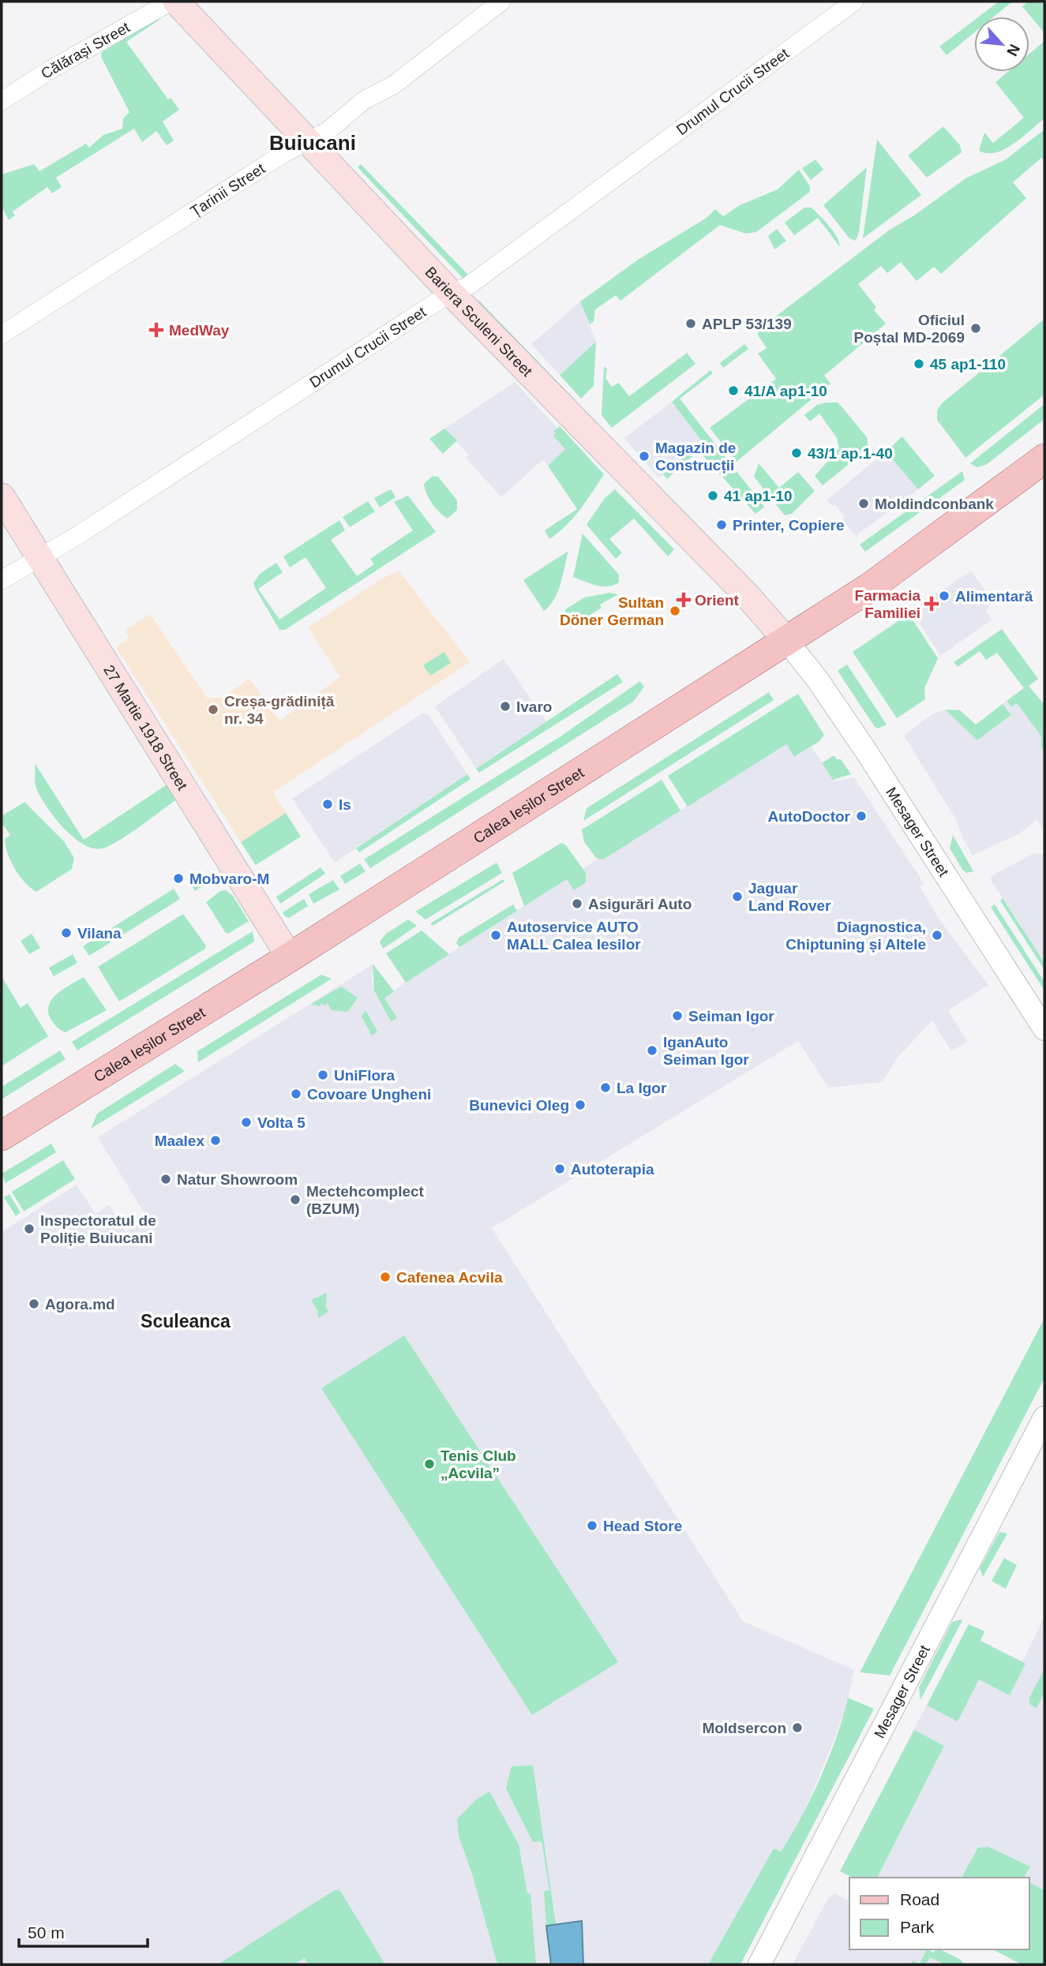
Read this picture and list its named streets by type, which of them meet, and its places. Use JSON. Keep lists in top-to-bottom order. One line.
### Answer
{"streets":{"main road":["Bariera Sculeni Street","27 Martie 1918 Street","Calea Ieșilor Street"],"street":["Călărași Street","Drumul Crucii Street","Țarinii Street","Mesager Street"]},"crossings":[["Drumul Crucii Street","Bariera Sculeni Street"],["Drumul Crucii Street","27 Martie 1918 Street"],["Țarinii Street","Bariera Sculeni Street"],["Bariera Sculeni Street","Calea Ieșilor Street"],["Bariera Sculeni Street","Mesager Street"],["27 Martie 1918 Street","Calea Ieșilor Street"],["Calea Ieșilor Street","Mesager Street"]],"districts":["Buiucani","Sculeanca"],"places":{"other":["APLP 53/139","Oficiul Poștal MD-2069","45 ap1-110","41/A ap1-10","43/1 ap.1-40","Magazin de Construcții","41 ap1-10","Moldindconbank","Printer, Copiere","Alimentară","Sultan Döner German","Ivaro","Creșa-grădiniță nr. 34","Is","AutoDoctor","Mobvaro-M","Jaguar Land Rover","Asigurări Auto","Vilana","Autoservice AUTO MALL Calea Iesilor","Diagnostica, Chiptuning și Altele","Seiman Igor","IganAuto Seiman Igor","UniFlora","La Igor","Covoare Ungheni","Bunevici Oleg","Volta 5","Maalex","Autoterapia","Natur Showroom","Mectehcomplect (BZUM)","Inspectoratul de Poliție Buiucani","Cafenea Acvila","Agora.md","Tenis Club „Acvila”","Head Store","Moldsercon"],"health":["MedWay","Orient","Farmacia Familiei"]},"legend":["Road","Park"],"scale_bar":"50 m","north":"bottom right"}
